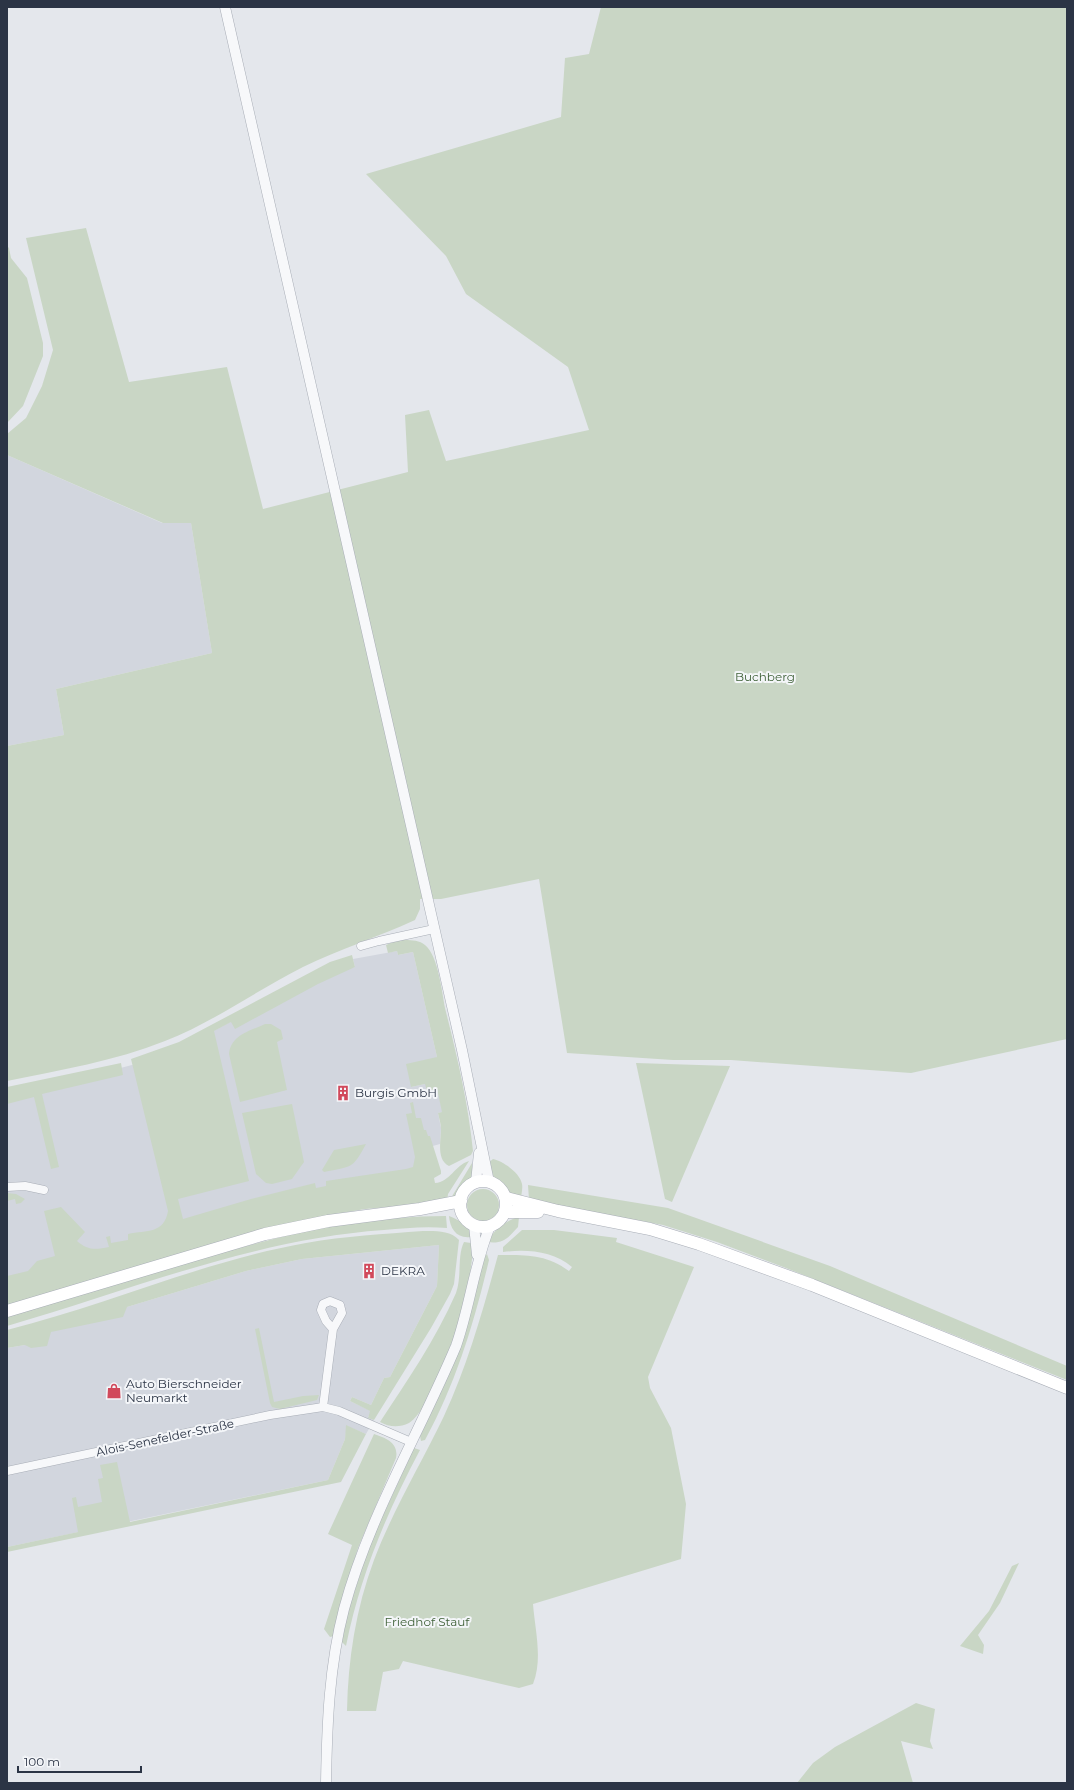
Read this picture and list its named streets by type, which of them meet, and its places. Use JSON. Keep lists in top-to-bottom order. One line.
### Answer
{"streets":{"street":["Alois-Senefelder-Straße"]},"parks":["Buchberg","Friedhof Stauf"],"places":{"building":["Burgis GmbH","DEKRA"],"shop":["Auto Bierschneider Neumarkt"]},"scale_bar":"100 m"}
